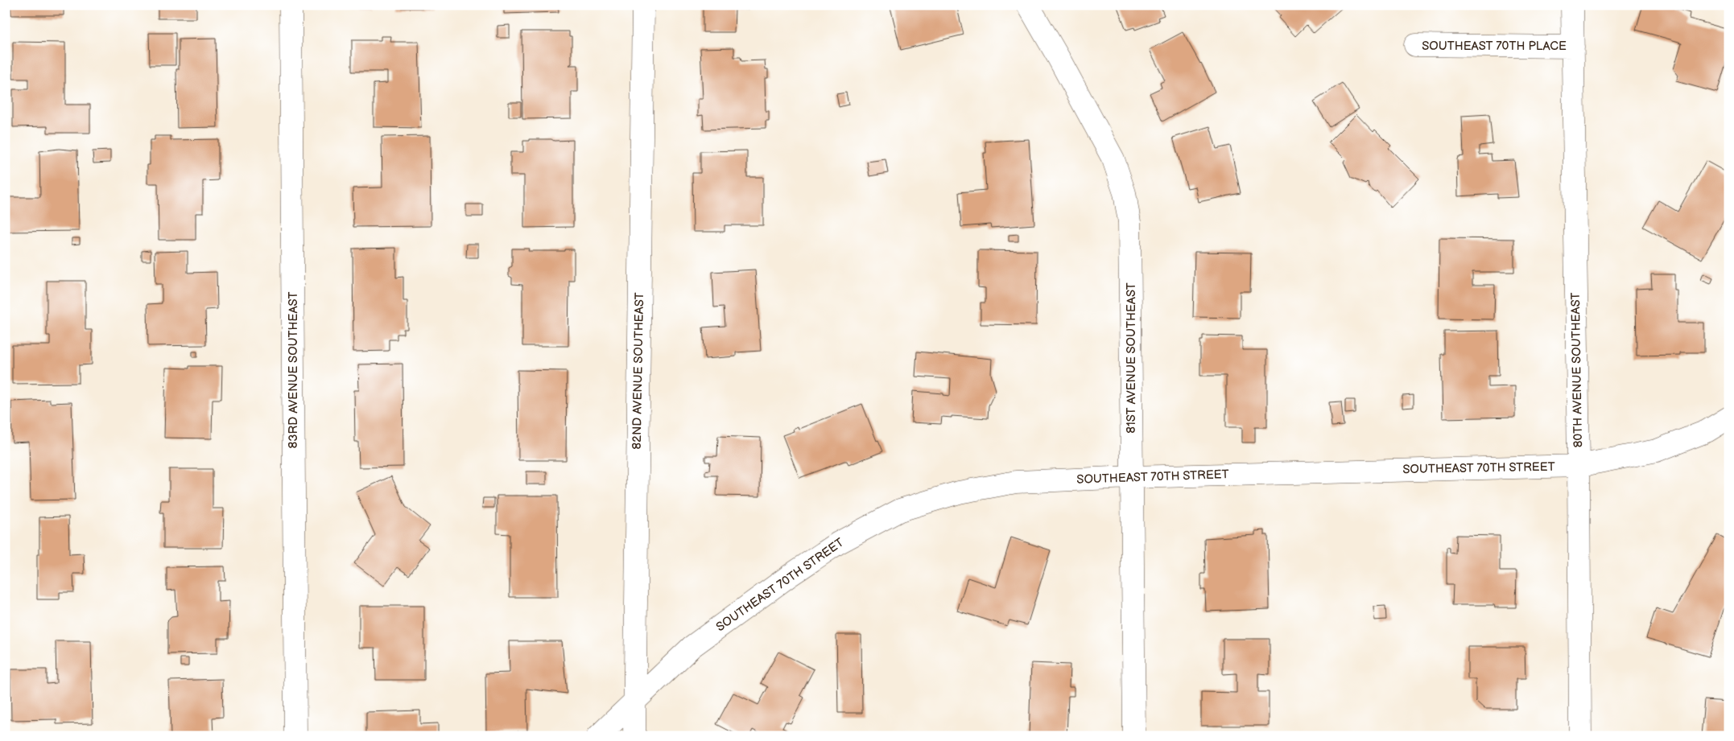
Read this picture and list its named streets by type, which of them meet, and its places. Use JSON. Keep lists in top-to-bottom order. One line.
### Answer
{"streets":{"street":["SOUTHEAST 70TH PLACE","81ST AVENUE SOUTHEAST","83RD AVENUE SOUTHEAST","80TH AVENUE SOUTHEAST","82ND AVENUE SOUTHEAST","SOUTHEAST 70TH STREET"]},"crossings":[["SOUTHEAST 70TH PLACE","80TH AVENUE SOUTHEAST"],["81ST AVENUE SOUTHEAST","SOUTHEAST 70TH STREET"],["80TH AVENUE SOUTHEAST","SOUTHEAST 70TH STREET"],["82ND AVENUE SOUTHEAST","SOUTHEAST 70TH STREET"]]}
